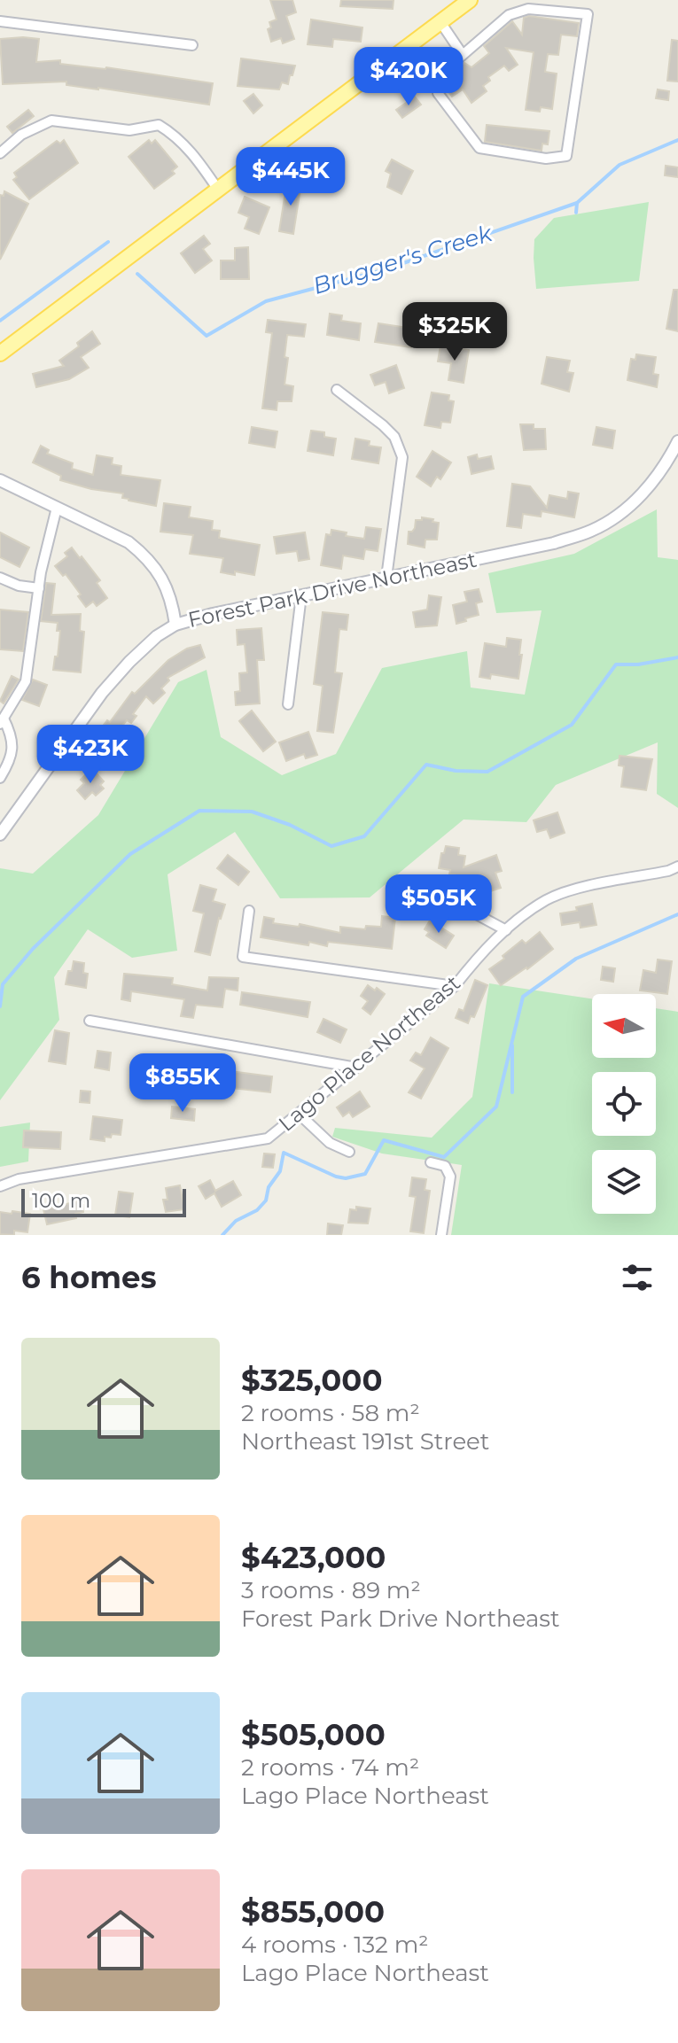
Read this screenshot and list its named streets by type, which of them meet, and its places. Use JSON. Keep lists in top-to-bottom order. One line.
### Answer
{"streets":{"street":["Forest Park Drive Northeast","Lago Place Northeast"]},"water":["Brugger's Creek"],"scale_bar":"100 m","north":"left","page":{"price":["$420K","$445K","$325K","$423K","$505K","$855K"],"scale":"100 m","heading":"6 homes","list":[{"name":"$325,000","note":"2 rooms · 58 m² · Northeast 191st Street"},{"name":"$423,000","note":"3 rooms · 89 m² · Forest Park Drive Northeast"},{"name":"$505,000","note":"2 rooms · 74 m² · Lago Place Northeast"},{"name":"$855,000","note":"4 rooms · 132 m² · Lago Place Northeast"}]}}
